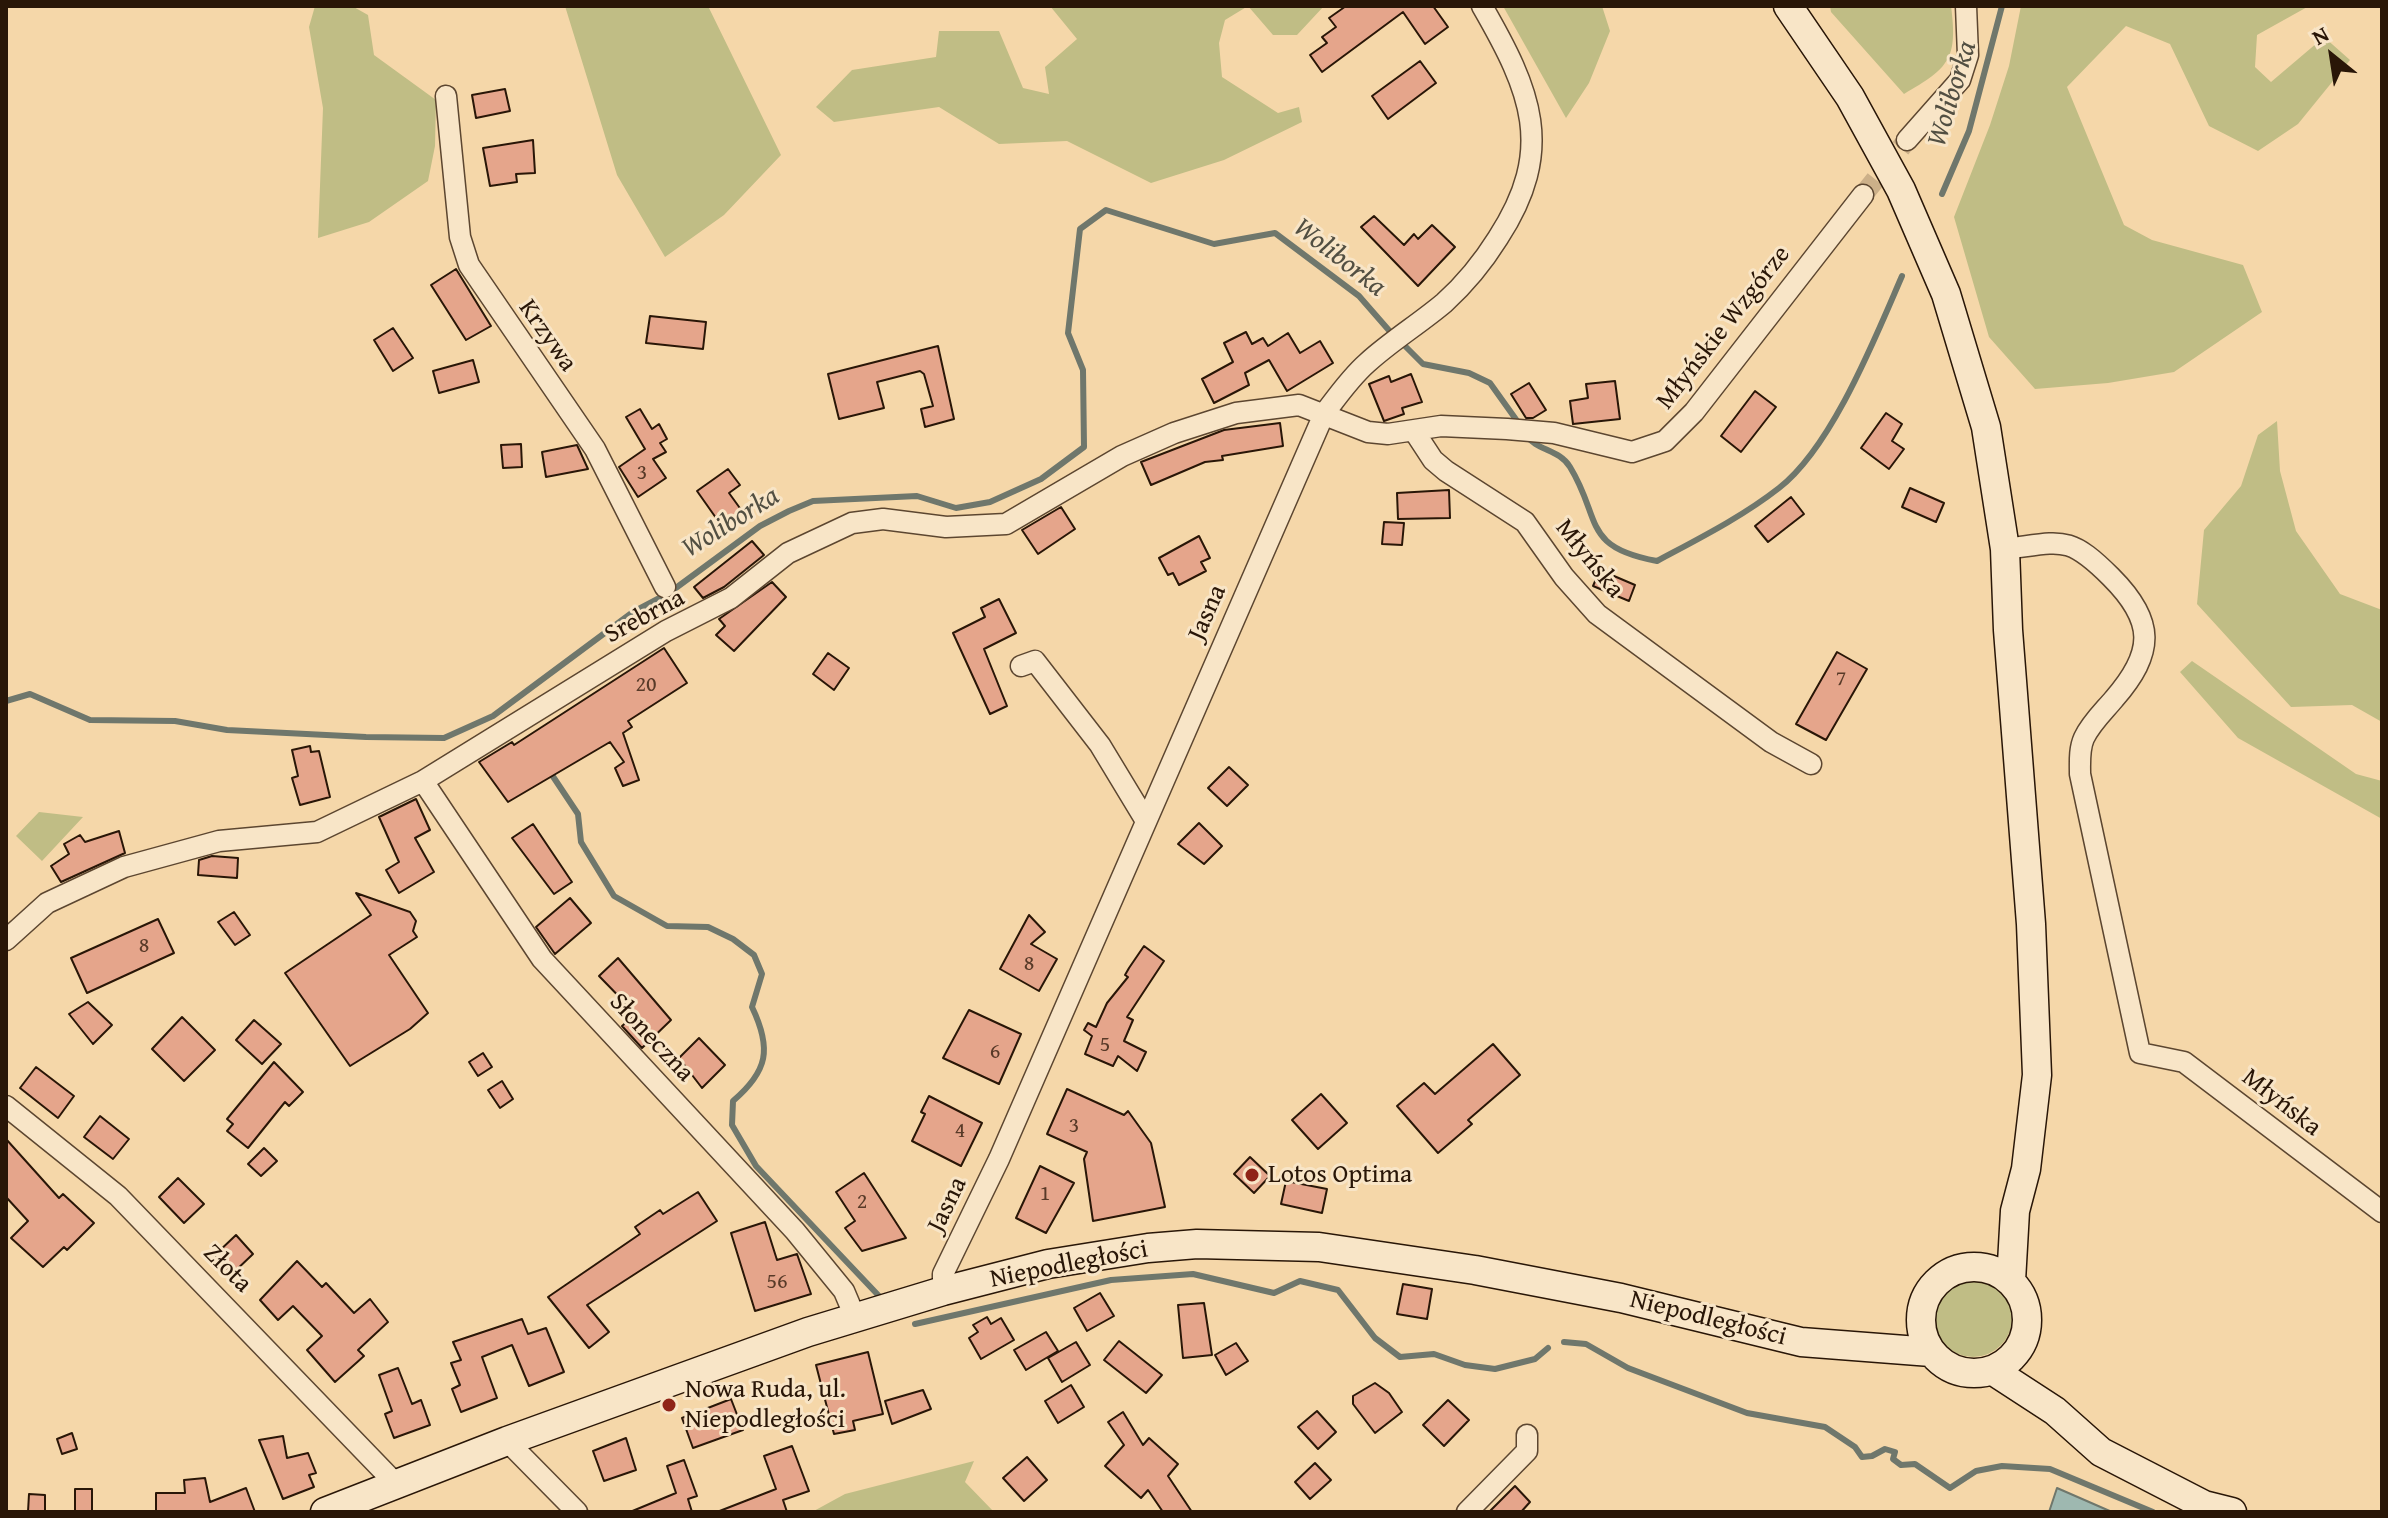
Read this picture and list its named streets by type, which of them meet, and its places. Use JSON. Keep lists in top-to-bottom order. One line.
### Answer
{"streets":{"main road":["Niepodległości"],"street":["Młyńskie Wzgórze","Krzywa","Młyńska","Jasna","Srebrna","Słoneczna","Złota"]},"crossings":[["Młyńskie Wzgórze","Młyńska"],["Jasna","Srebrna"],["Jasna","Niepodległości"],["Srebrna","Słoneczna"],["Słoneczna","Niepodległości"],["Niepodległości","Złota"]],"water":["Woliborka"],"places":["Lotos Optima","Nowa Ruda, ul. Niepodległości"],"house_numbers":["3","7","20","8","8","5","6","3","4","1","2","56"],"north":"top left"}
